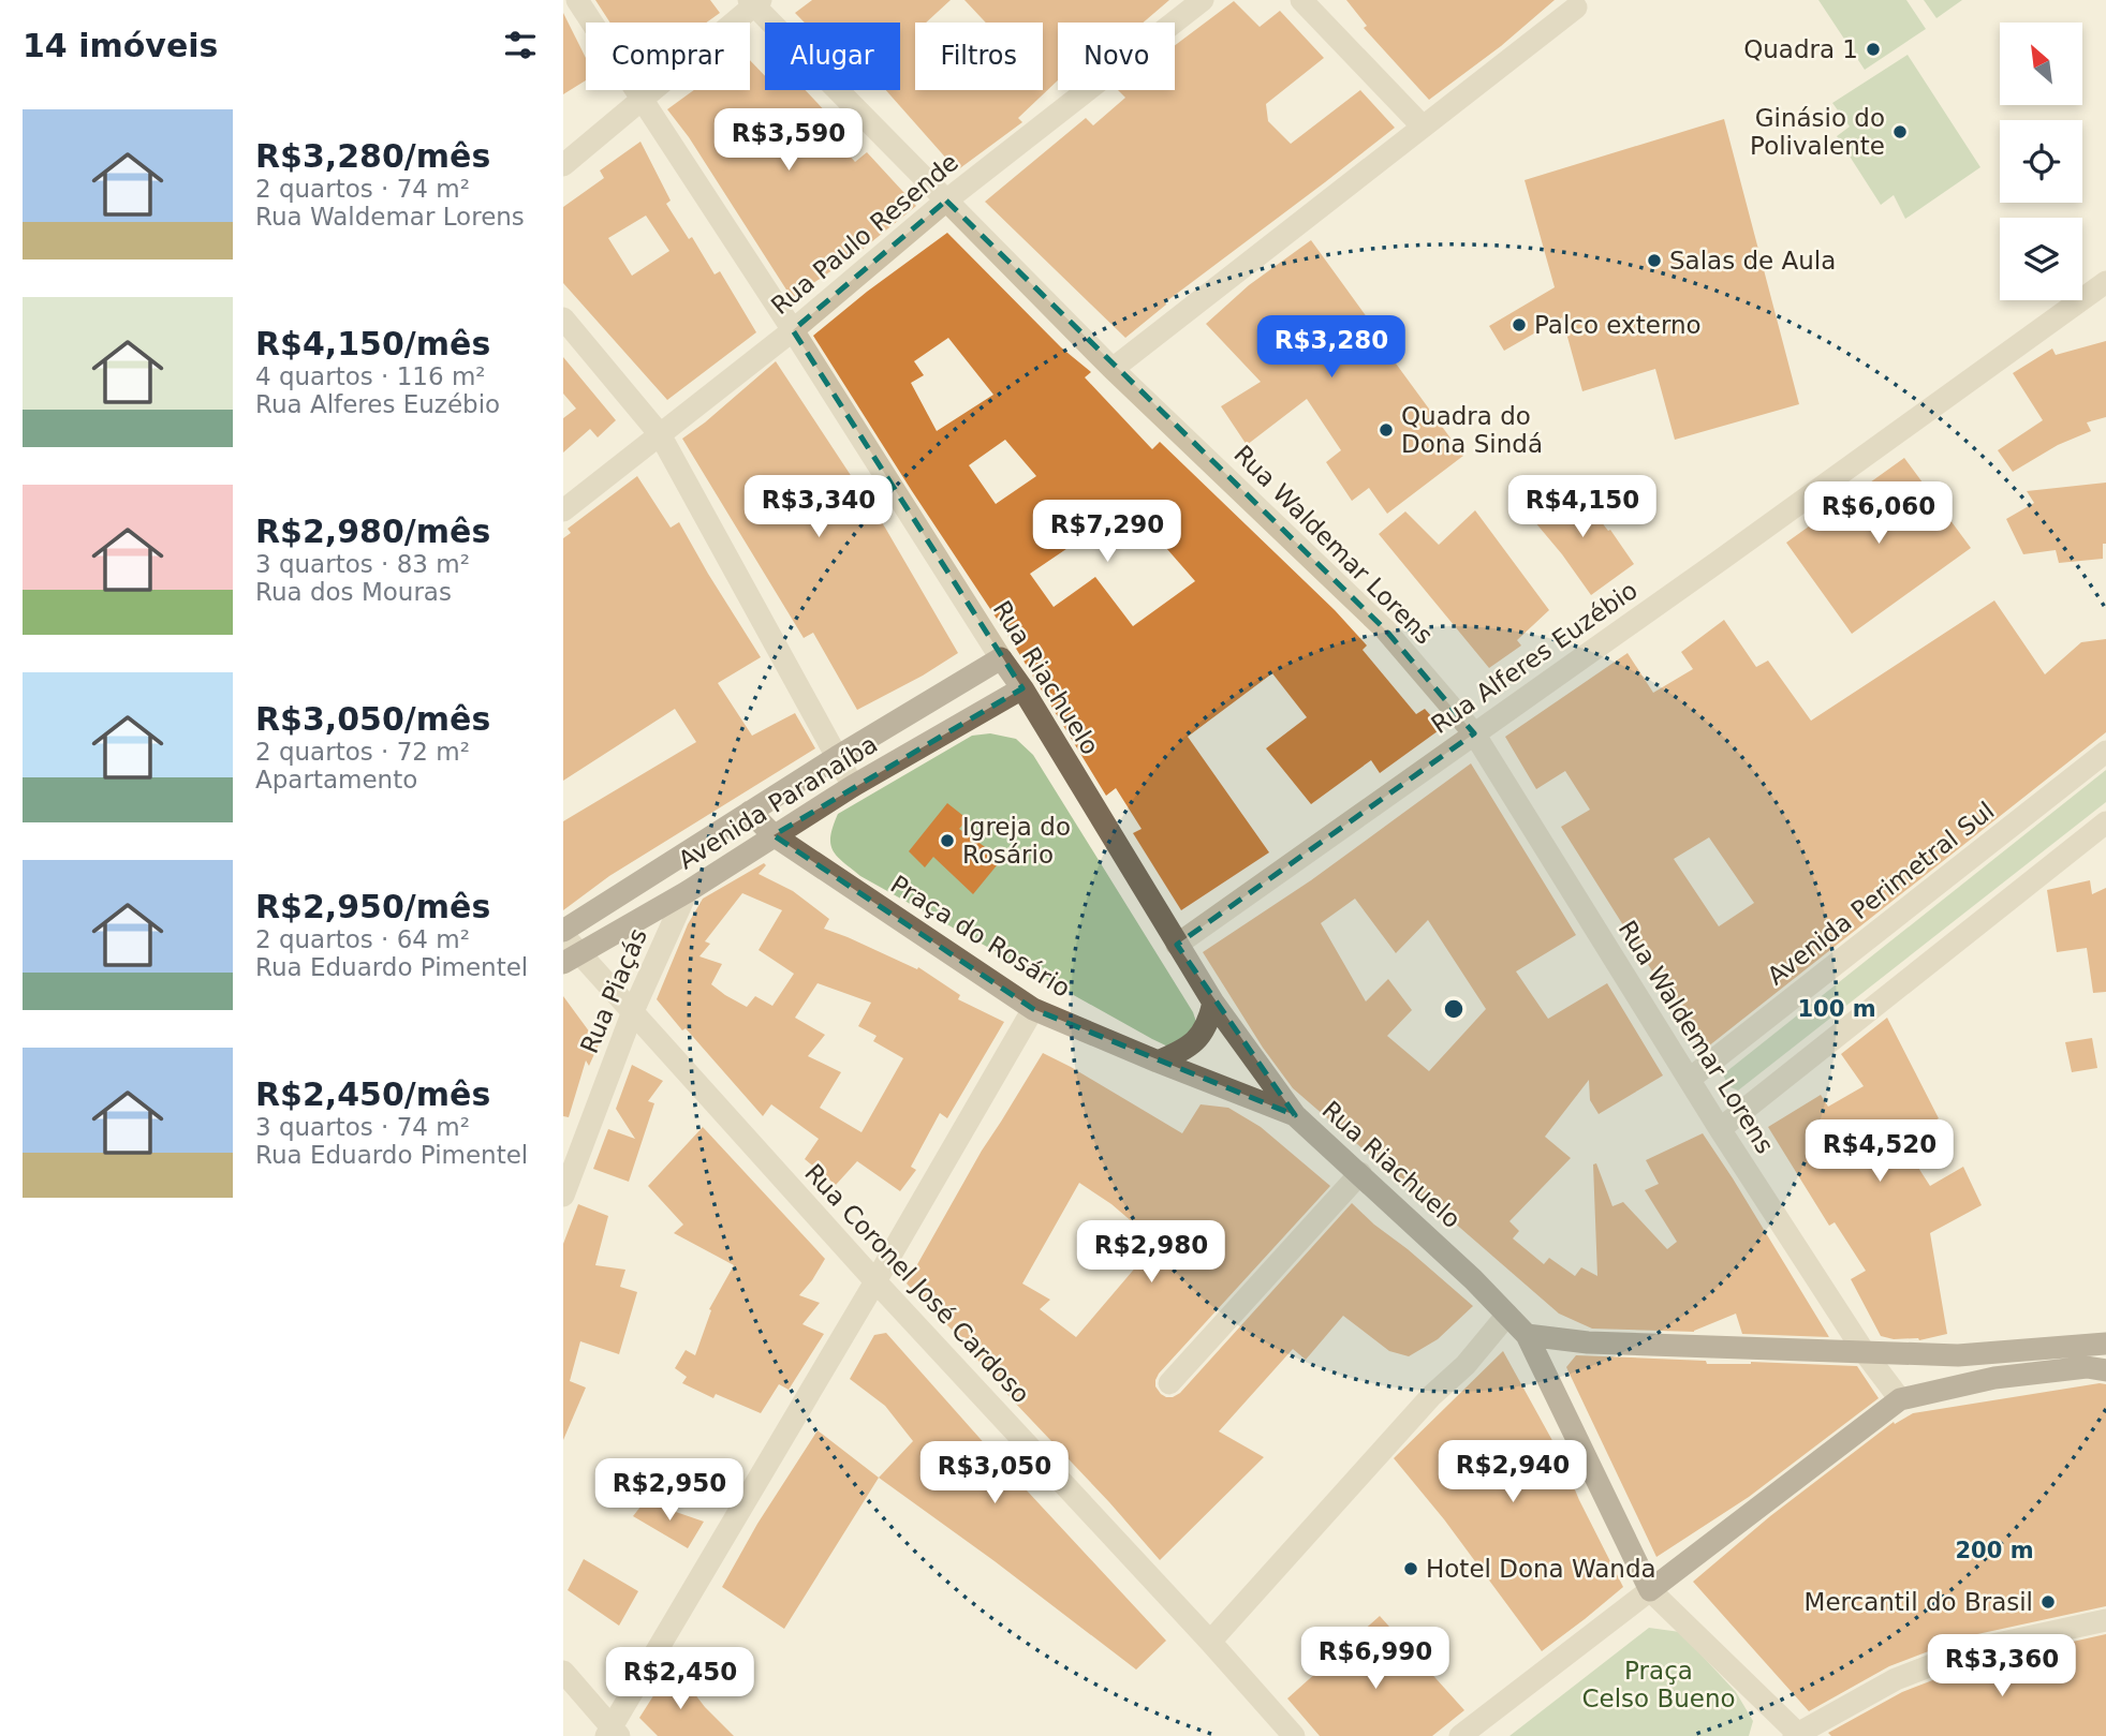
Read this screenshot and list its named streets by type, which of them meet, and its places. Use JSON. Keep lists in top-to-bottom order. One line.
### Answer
{"streets":{"main road":["Rua Riachuelo","Avenida Paranaíba","Praça do Rosário"],"street":["Rua Paulo Resende","Rua Waldemar Lorens","Rua Alferes Euzébio","Avenida Perimetral Sul","Rua Piaçás","Rua Coronel José Cardoso"]},"crossings":[["Rua Paulo Resende","Rua Waldemar Lorens"],["Rua Paulo Resende","Rua Riachuelo"],["Rua Waldemar Lorens","Rua Alferes Euzébio"],["Rua Waldemar Lorens","Avenida Perimetral Sul"],["Rua Alferes Euzébio","Rua Riachuelo"],["Rua Riachuelo","Avenida Paranaíba"],["Rua Riachuelo","Praça do Rosário"],["Avenida Paranaíba","Praça do Rosário"],["Avenida Paranaíba","Rua Piaçás"],["Avenida Paranaíba","Rua Coronel José Cardoso"],["Rua Piaçás","Rua Coronel José Cardoso"]],"parks":["Praça Celso Bueno"],"places":["Quadra 1","Ginásio do Polivalente","Salas de Aula","Palco externo","Quadra do Dona Sindá","Igreja do Rosário","Hotel Dona Wanda","Mercantil do Brasil"],"north":"top left","page":{"heading":"14 imóveis","chip":["Comprar","Alugar","Filtros","Novo"],"list":[{"name":"R$3,280/mês","note":"2 quartos · 74 m² · Rua Waldemar Lorens"},{"name":"R$4,150/mês","note":"4 quartos · 116 m² · Rua Alferes Euzébio"},{"name":"R$2,980/mês","note":"3 quartos · 83 m² · Rua dos Mouras"},{"name":"R$3,050/mês","note":"2 quartos · 72 m² · Apartamento"},{"name":"R$2,950/mês","note":"2 quartos · 64 m² · Rua Eduardo Pimentel"},{"name":"R$2,450/mês","note":"3 quartos · 74 m² · Rua Eduardo Pimentel"}],"price":["R$3,590","R$3,280","R$3,340","R$4,150","R$6,060","R$7,290","R$4,520","R$2,980","R$2,940","R$3,050","R$2,950","R$6,990","R$3,360","R$2,450"]},"rings":["100 m","200 m"]}
